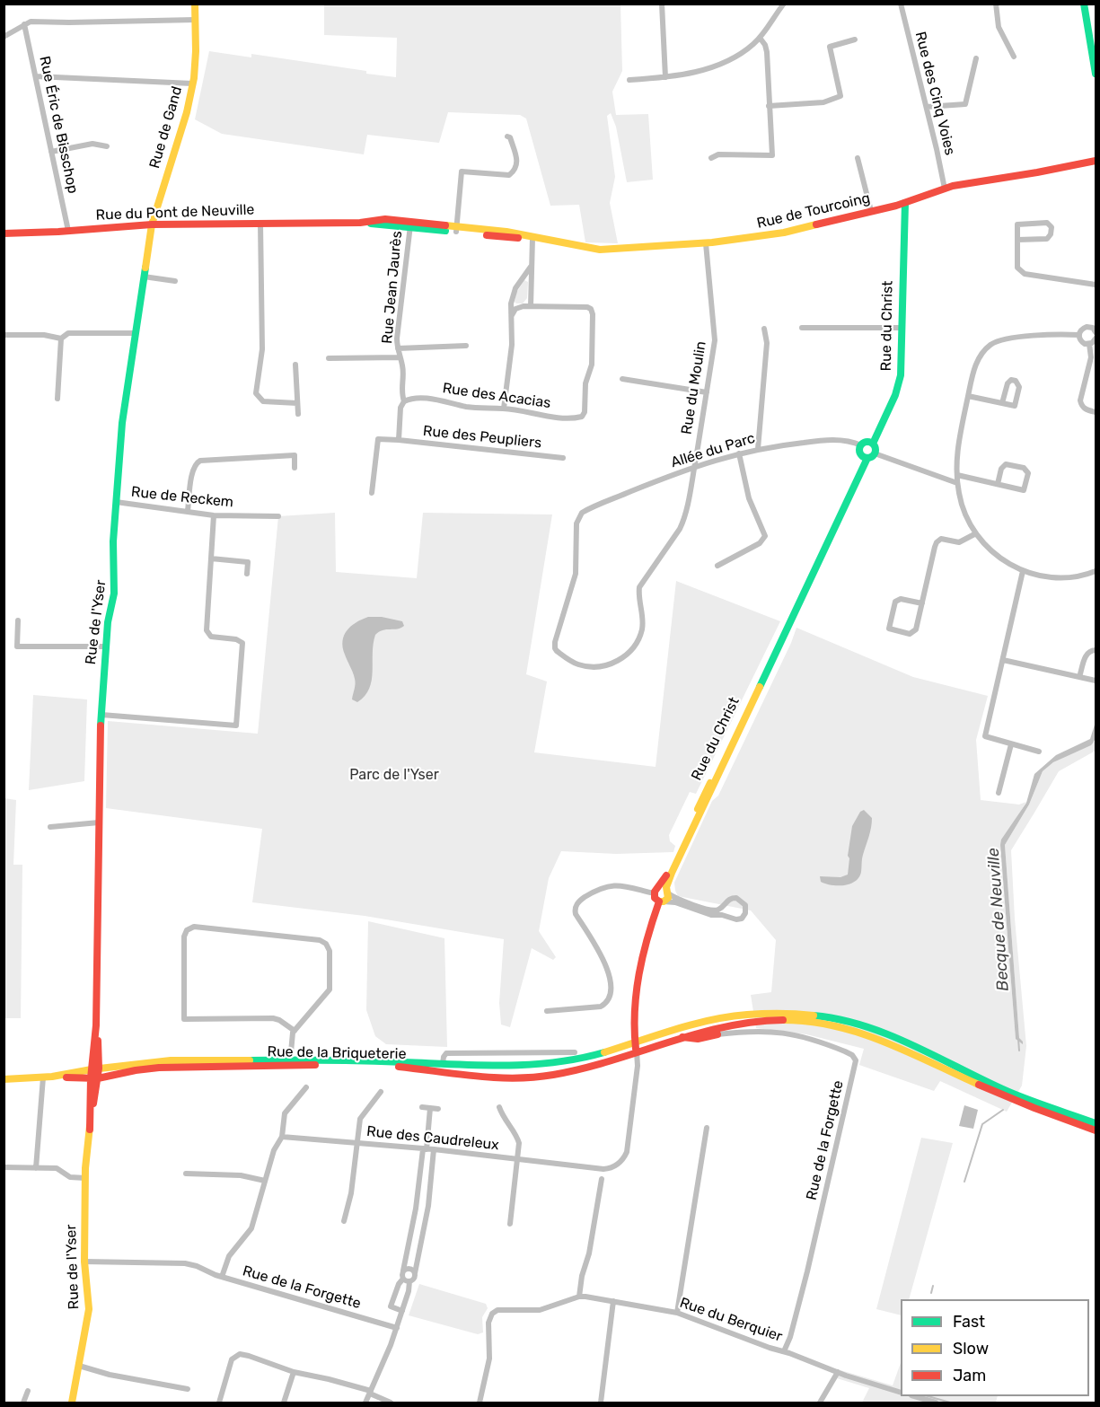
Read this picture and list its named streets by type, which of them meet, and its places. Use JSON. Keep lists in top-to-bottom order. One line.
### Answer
{"streets":{"street":["Rue des Cinq Voies","Rue Éric de Bisschop","Rue de Gand","Rue de Tourcoing","Rue du Pont de Neuville","Rue Jean Jaurès","Rue du Christ","Rue du Moulin","Rue des Acacias","Rue des Peupliers","Allée du Parc","Rue de Reckem","Rue de l'Yser","Rue de la Briqueterie","Rue des Caudreleux","Rue de la Forgette","Rue du Berquier"]},"crossings":[["Rue des Cinq Voies","Rue de Tourcoing"],["Rue Éric de Bisschop","Rue du Pont de Neuville"],["Rue de Gand","Rue du Pont de Neuville"],["Rue de Gand","Rue de l'Yser"],["Rue de Tourcoing","Rue du Pont de Neuville"],["Rue de Tourcoing","Rue Jean Jaurès"],["Rue de Tourcoing","Rue du Christ"],["Rue de Tourcoing","Rue du Moulin"],["Rue du Pont de Neuville","Rue de l'Yser"],["Rue Jean Jaurès","Rue des Acacias"],["Rue Jean Jaurès","Rue des Peupliers"],["Rue du Christ","Allée du Parc"],["Rue du Moulin","Allée du Parc"],["Rue de Reckem","Rue de l'Yser"],["Rue de l'Yser","Rue de la Briqueterie"],["Rue de l'Yser","Rue de la Forgette"],["Rue de la Briqueterie","Rue des Caudreleux"],["Rue de la Forgette","Rue du Berquier"]],"water":["Becque de Neuville"],"parks":["Parc de l'Yser"],"legend":["Fast","Slow","Jam"]}
